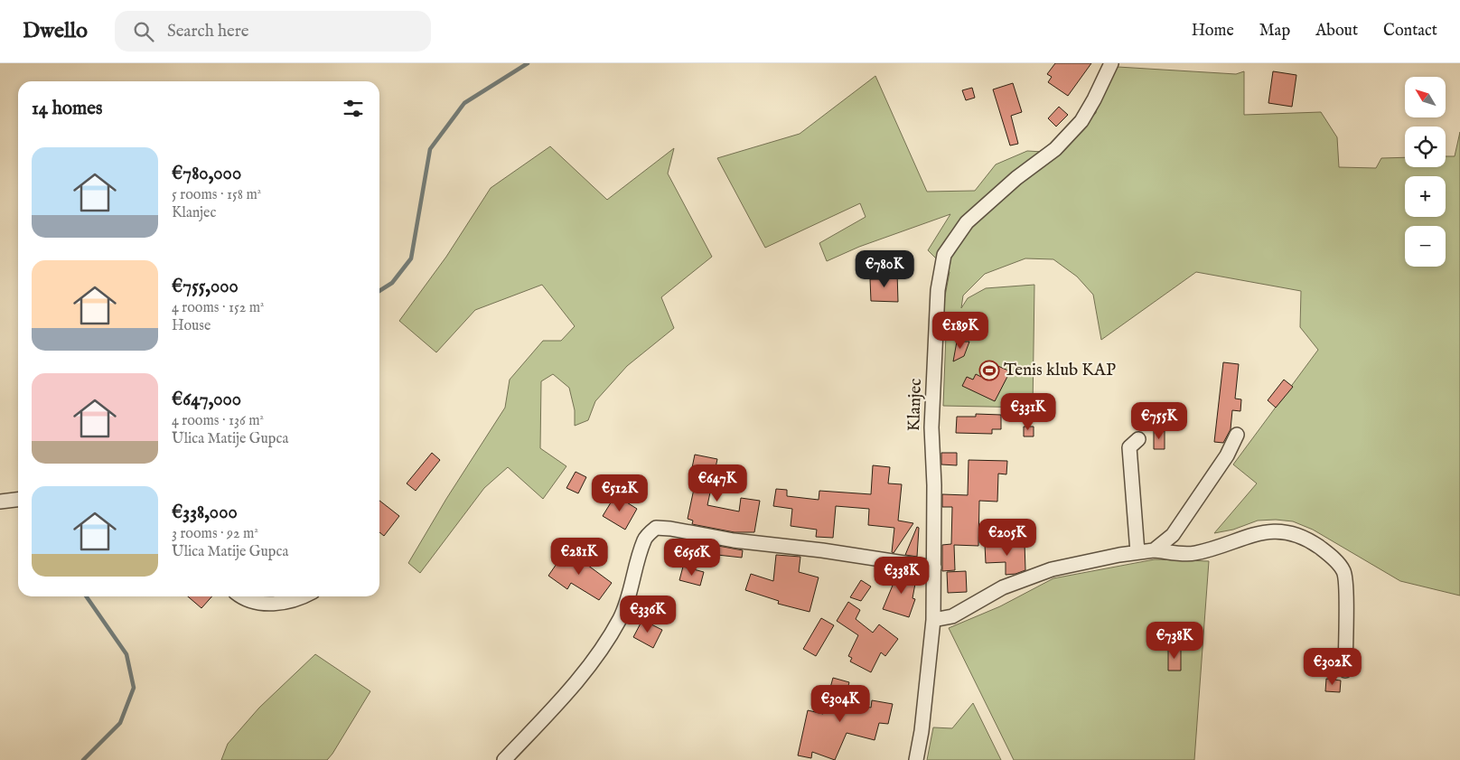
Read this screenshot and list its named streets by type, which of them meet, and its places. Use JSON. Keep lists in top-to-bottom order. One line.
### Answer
{"streets":{"street":["Klanjec"]},"places":{"sports":["Tenis klub KAP"]},"north":"top left","page":{"header":"Dwello","search":"Search here","nav":["Home","Map","About","Contact"],"map_buttons":["+","−"],"heading":"14 homes","list":[{"name":"€780,000","note":"5 rooms · 158 m² · Klanjec"},{"name":"€755,000","note":"4 rooms · 152 m² · House"},{"name":"€647,000","note":"4 rooms · 136 m² · Ulica Matije Gupca"},{"name":"€338,000","note":"3 rooms · 92 m² · Ulica Matije Gupca"}],"price":["€780K","€189K","€331K","€755K","€647K","€512K","€205K","€281K","€656K","€338K","€336K","€738K","€302K","€304K"]}}
